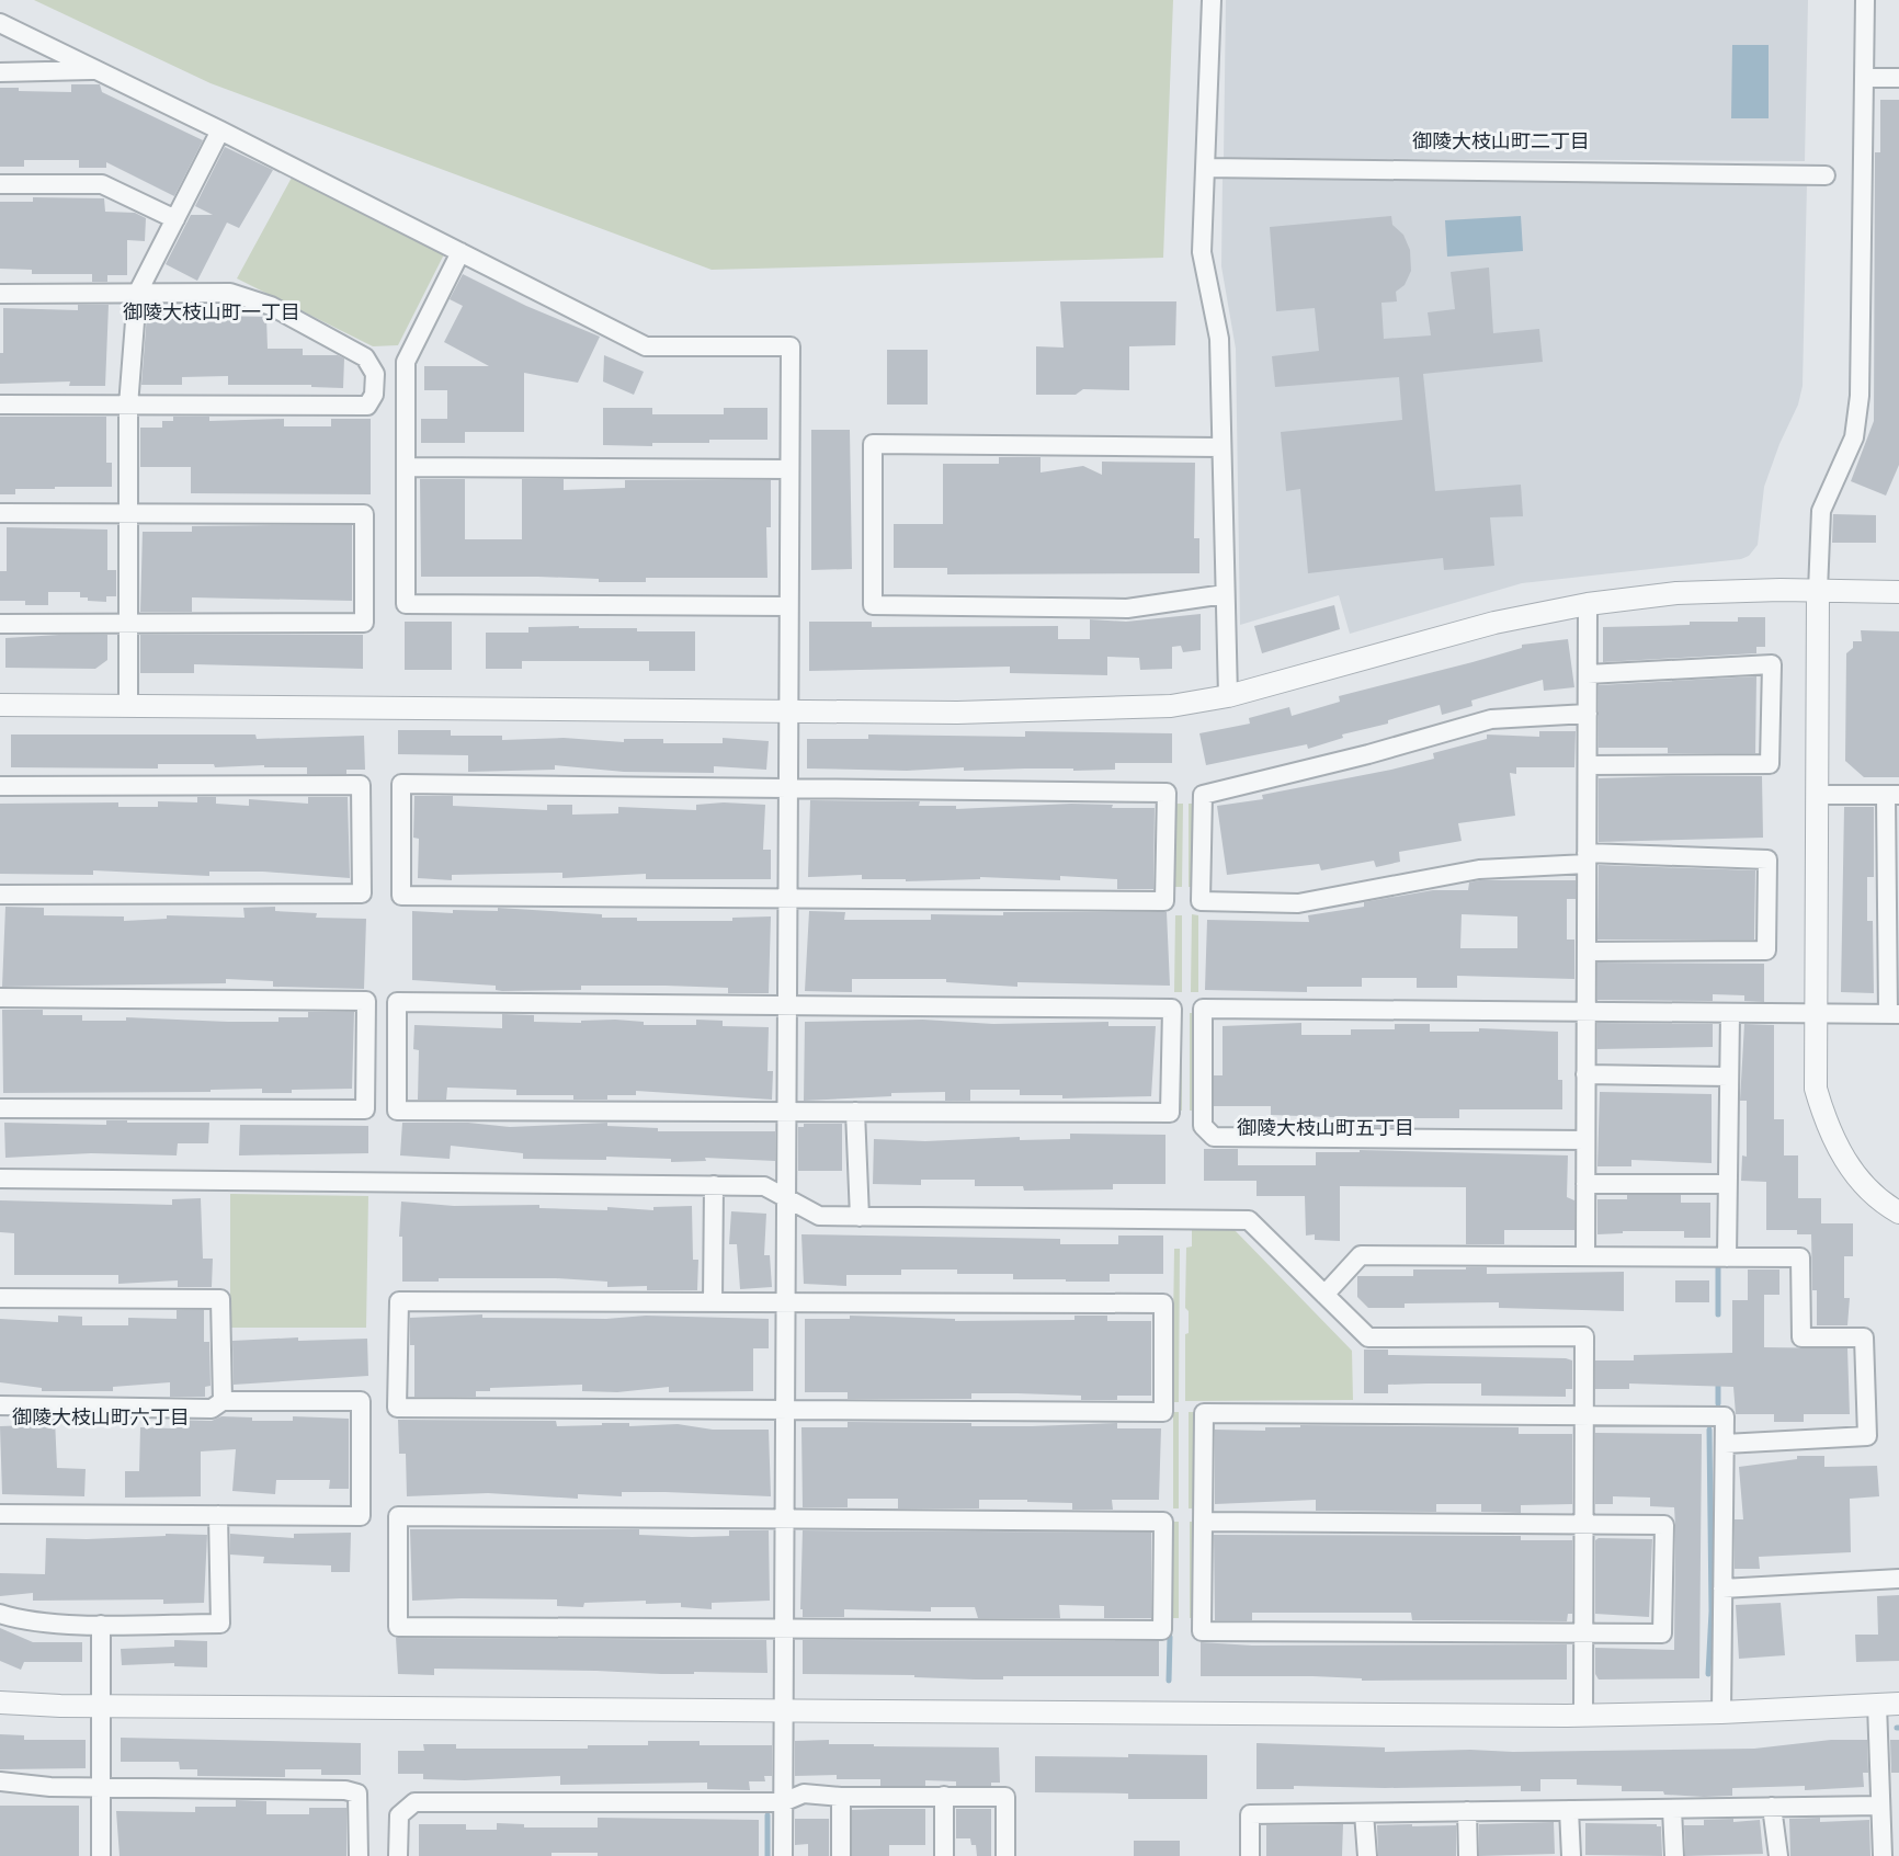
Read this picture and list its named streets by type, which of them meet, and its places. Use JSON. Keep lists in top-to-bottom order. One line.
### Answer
{"districts":["御陵大枝山町二丁目","御陵大枝山町一丁目","御陵大枝山町五丁目","御陵大枝山町六丁目"]}
